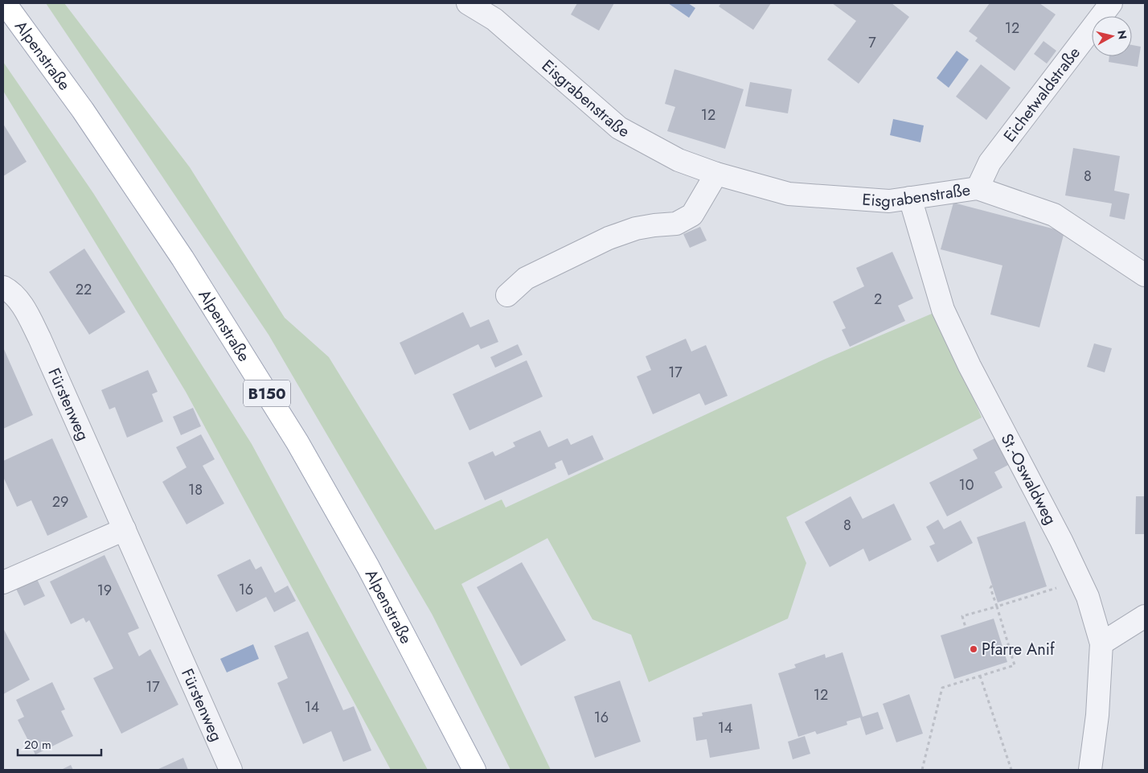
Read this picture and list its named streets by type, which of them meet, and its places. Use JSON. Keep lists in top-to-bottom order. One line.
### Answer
{"streets":{"main road":["Alpenstraße","B150"],"street":["Eichetwaldstraße","Eisgrabenstraße","Fürstenweg","St.-Oswaldweg"]},"crossings":[["Eichetwaldstraße","Eisgrabenstraße"],["Eisgrabenstraße","St.-Oswaldweg"]],"places":["Pfarre Anif"],"house_numbers":["12","7","12","8","22","2","17","10","18","29","8","16","19","17","12","14","16","14"],"scale_bar":"20 m","north":"right"}
